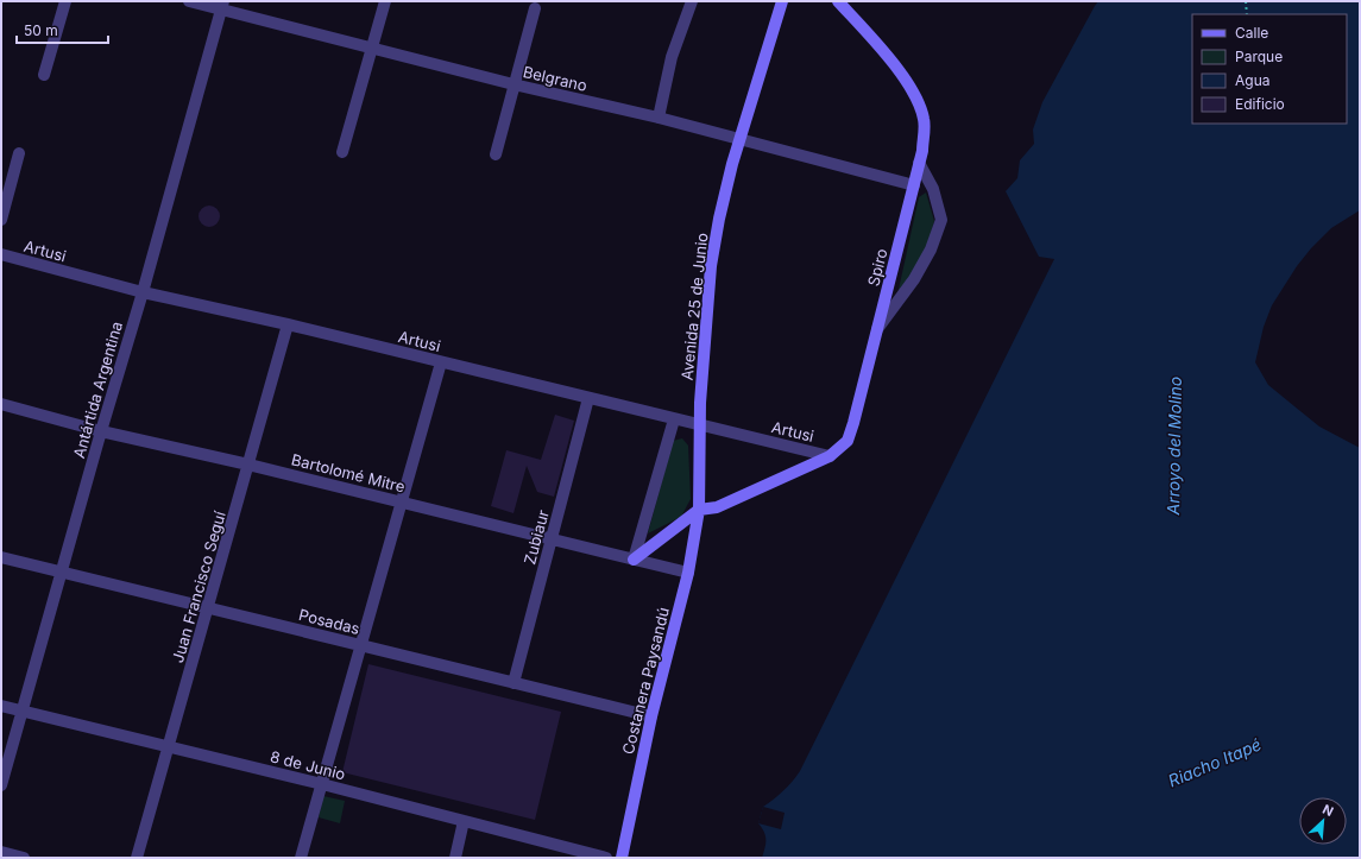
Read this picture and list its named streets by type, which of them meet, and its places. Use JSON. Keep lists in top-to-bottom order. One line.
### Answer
{"streets":{"main road":["Spiro","Avenida 25 de Junio","Costanera Paysandú"],"street":["Belgrano","Artusi","Antártida Argentina","Bartolomé Mitre","Zubiaur","Juan Francisco Seguí","Posadas","8 de Junio"]},"crossings":[["Belgrano","Spiro"],["Belgrano","Avenida 25 de Junio"],["Belgrano","Antártida Argentina"],["Artusi","Spiro"],["Artusi","Avenida 25 de Junio"],["Artusi","Antártida Argentina"],["Artusi","Zubiaur"],["Artusi","Juan Francisco Seguí"],["Avenida 25 de Junio","Costanera Paysandú"],["Antártida Argentina","Bartolomé Mitre"],["Antártida Argentina","Posadas"],["Antártida Argentina","8 de Junio"],["Bartolomé Mitre","Zubiaur"],["Bartolomé Mitre","Juan Francisco Seguí"],["Bartolomé Mitre","Costanera Paysandú"],["Zubiaur","Posadas"],["Juan Francisco Seguí","Posadas"],["Juan Francisco Seguí","8 de Junio"],["Posadas","Costanera Paysandú"]],"water":["Arroyo del Molino","Riacho Itapé"],"legend":["Calle","Parque","Agua","Edificio"],"scale_bar":"50 m","north":"top right"}
